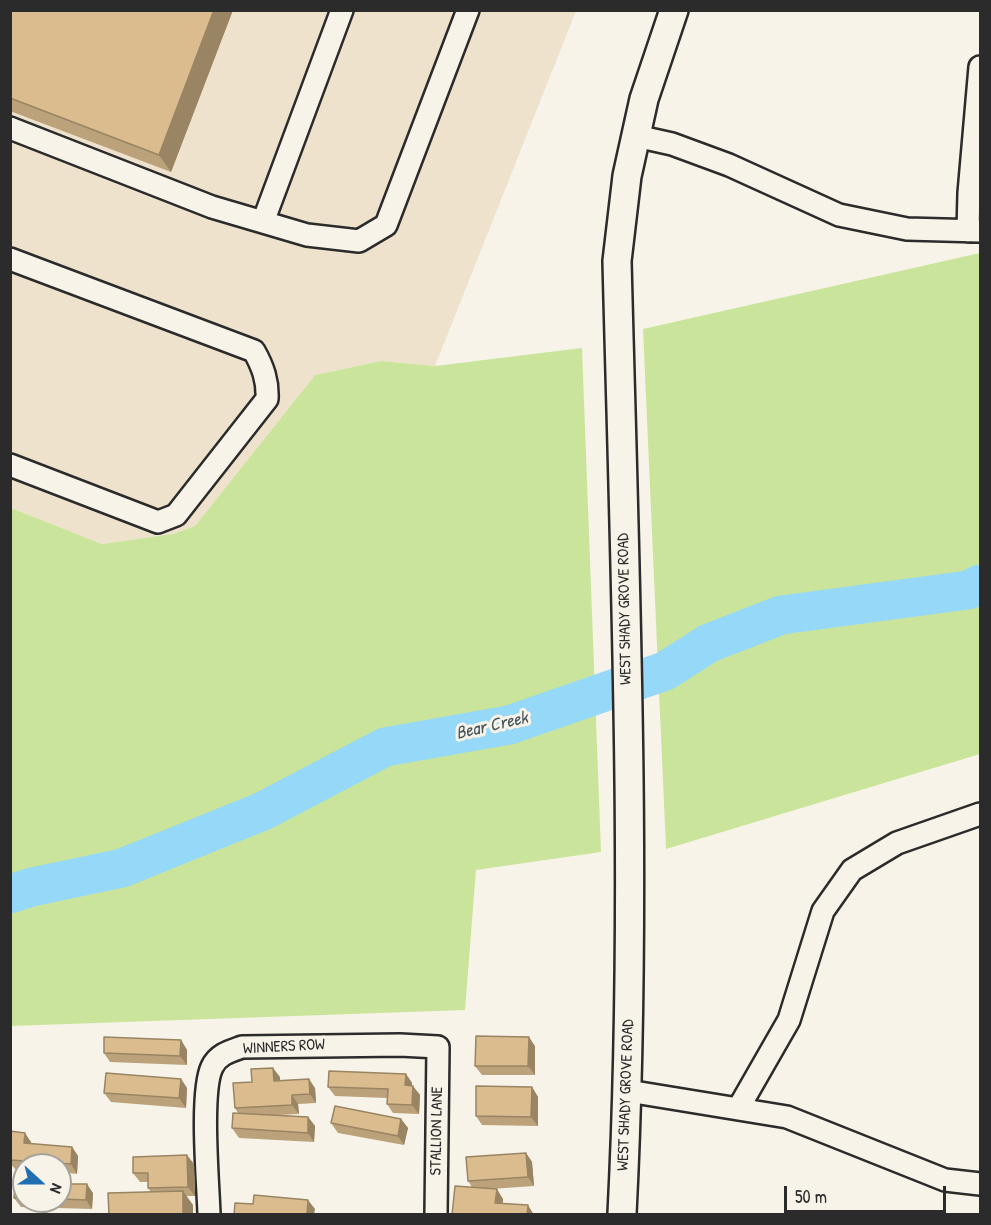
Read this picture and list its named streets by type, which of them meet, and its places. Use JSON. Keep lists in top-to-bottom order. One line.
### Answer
{"streets":{"main road":["WEST SHADY GROVE ROAD"],"street":["WINNERS ROW","STALLION LANE"]},"crossings":[["WINNERS ROW","STALLION LANE"]],"water":["Bear Creek"],"scale_bar":"50 m","north":"right"}
